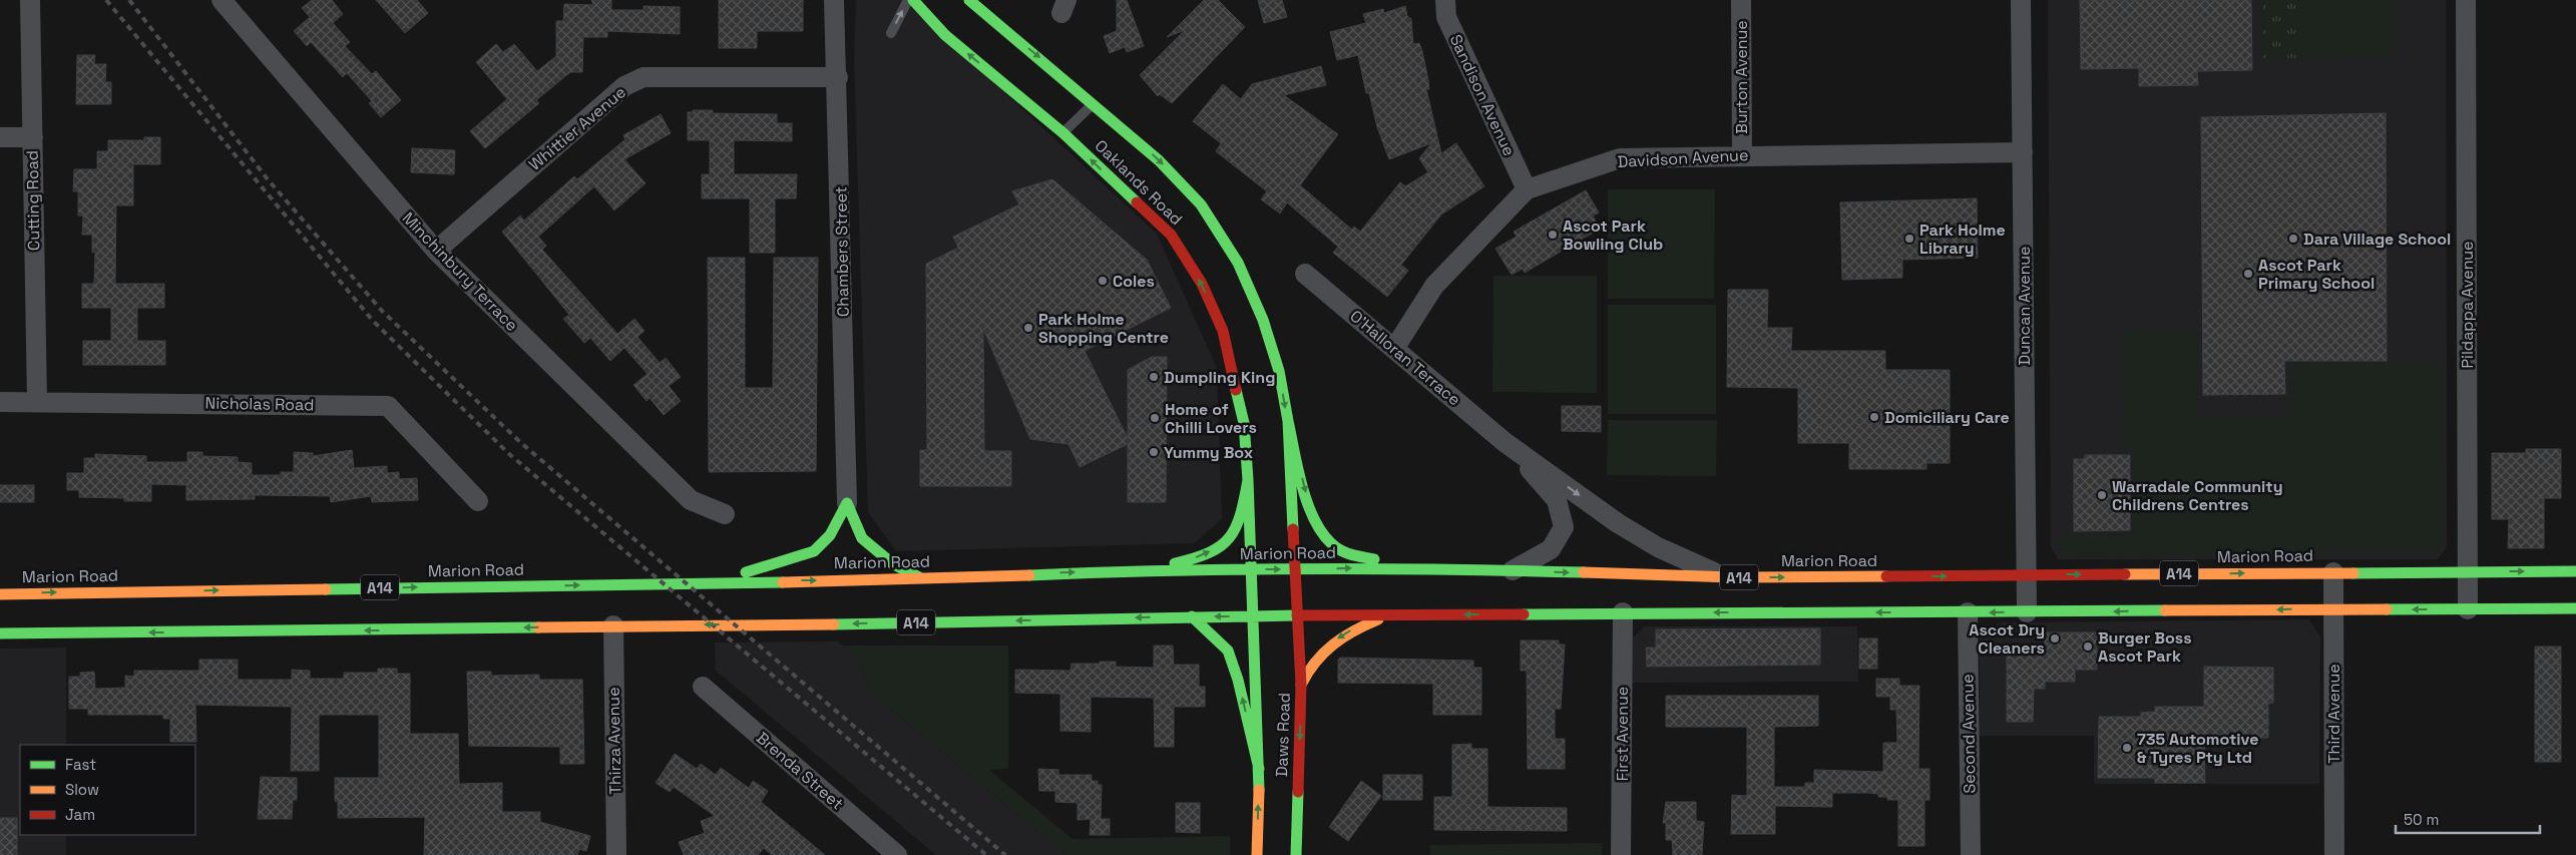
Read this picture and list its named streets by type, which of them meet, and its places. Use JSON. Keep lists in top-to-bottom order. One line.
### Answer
{"streets":{"main road":["Oaklands Road","Marion Road","A14","Daws Road"],"street":["Burton Avenue","Sandison Avenue","Whittier Avenue","Davidson Avenue","Cutting Road","Chambers Street","Minchinbury Terrace","Pildappa Avenue","Duncan Avenue","O'Halloran Terrace","Nicholas Road","Third Avenue","First Avenue","Second Avenue","Thirza Avenue","Brenda Street"]},"crossings":[["Burton Avenue","Davidson Avenue"],["Sandison Avenue","Davidson Avenue"],["Whittier Avenue","Chambers Street"],["Whittier Avenue","Minchinbury Terrace"],["Davidson Avenue","Duncan Avenue"],["Davidson Avenue","O'Halloran Terrace"],["Oaklands Road","Marion Road"],["Oaklands Road","Daws Road"],["Cutting Road","Nicholas Road"],["Pildappa Avenue","Marion Road"],["Pildappa Avenue","A14"],["Duncan Avenue","Marion Road"],["Duncan Avenue","A14"],["O'Halloran Terrace","Marion Road"],["Marion Road","Third Avenue"],["Marion Road","Daws Road"],["A14","Third Avenue"],["A14","First Avenue"],["A14","Second Avenue"],["A14","Daws Road"],["A14","Thirza Avenue"]],"one_way":["O'Halloran Terrace"],"places":["Ascot Park Bowling Club","Park Holme Library","Dara Village School","Ascot Park Primary School","Coles","Park Holme Shopping Centre","Dumpling King","Domiciliary Care","Home of Chilli Lovers","Yummy Box","Warradale Community Childrens Centres","Ascot Dry Cleaners","Burger Boss Ascot Park","735 Automotive & Tyres Pty Ltd"],"legend":["Fast","Slow","Jam"],"scale_bar":"50 m"}
